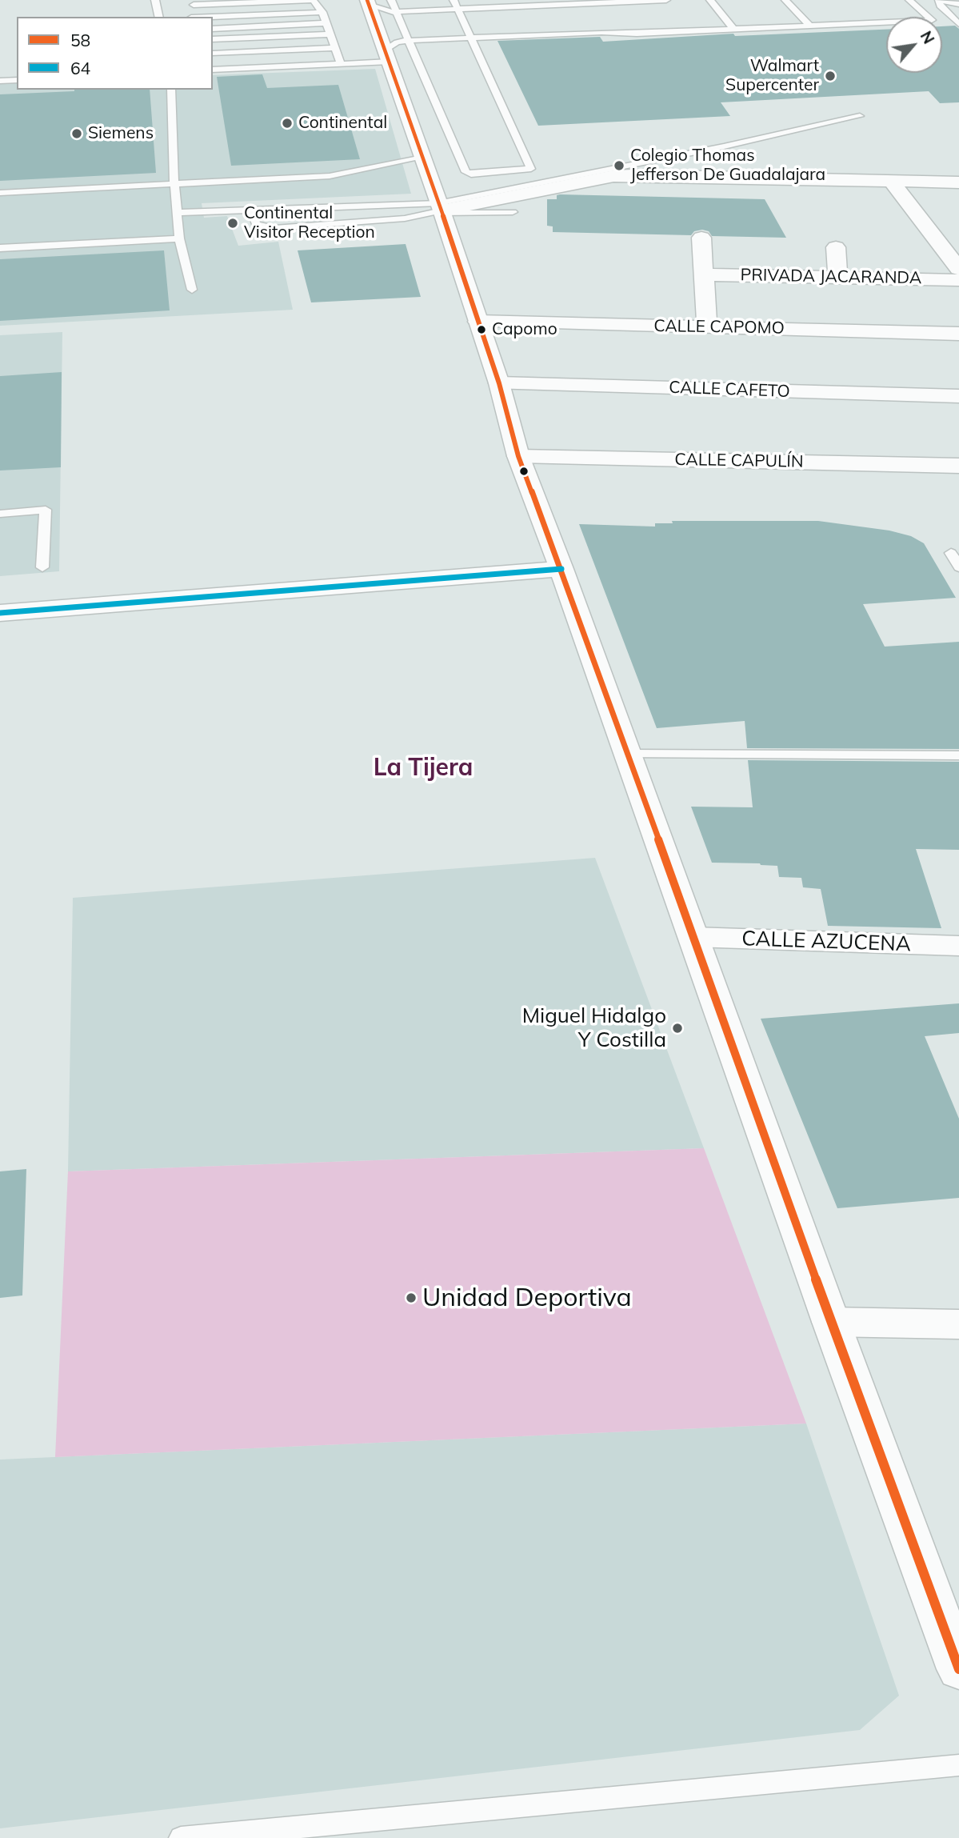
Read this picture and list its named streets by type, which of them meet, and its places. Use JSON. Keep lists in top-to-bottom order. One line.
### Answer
{"streets":{"street":["PRIVADA JACARANDA","CALLE CAPOMO","CALLE CAFETO","CALLE CAPULÍN","CALLE AZUCENA"]},"districts":["La Tijera"],"places":["Walmart Supercenter","Continental","Siemens","Colegio Thomas Jefferson De Guadalajara","Continental Visitor Reception","Capomo","Miguel Hidalgo Y Costilla","Unidad Deportiva"],"lines":["transit line 58","transit line 64"],"legend":["58","64"],"north":"top right"}
